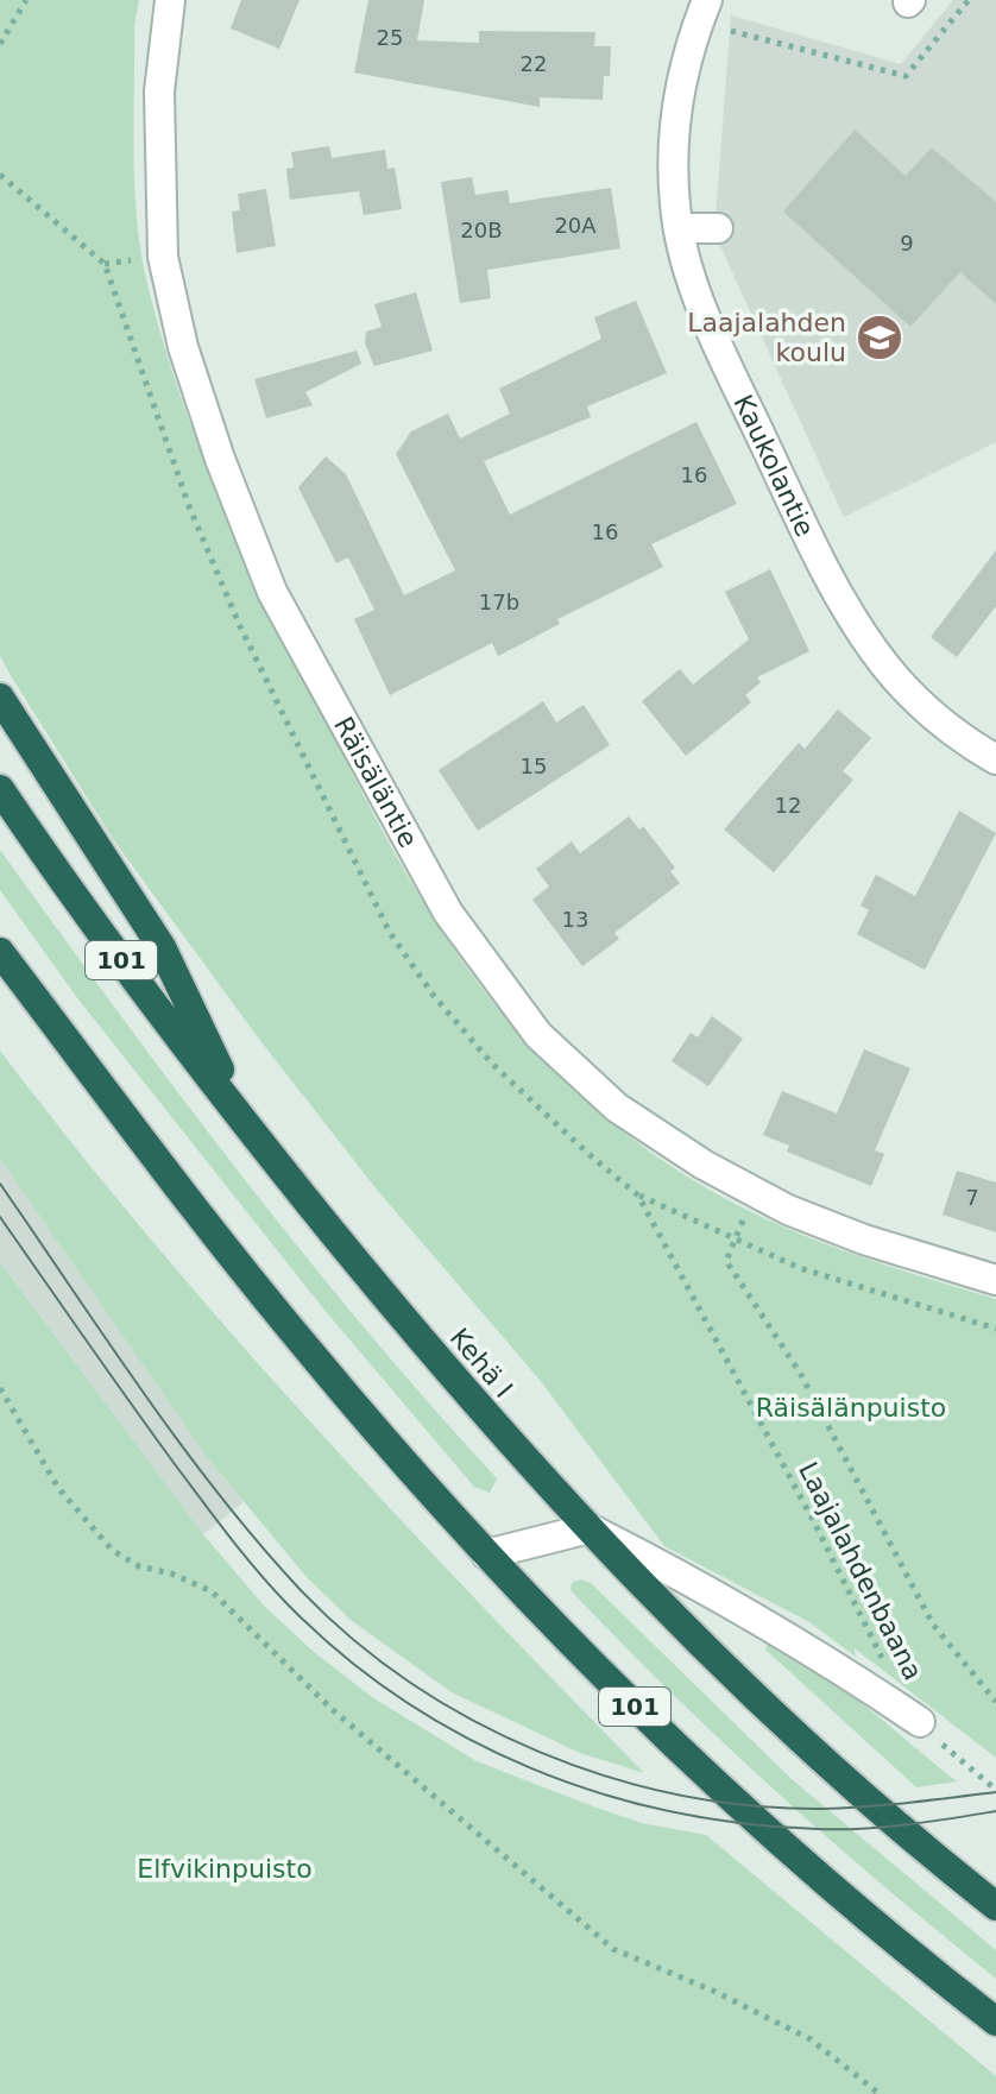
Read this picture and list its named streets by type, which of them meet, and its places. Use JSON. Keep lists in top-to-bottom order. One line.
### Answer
{"streets":{"highway":["101","Kehä I"],"street":["Kaukolantie","Räisäläntie"],"path":["Laajalahdenbaana"]},"parks":["Räisälänpuisto","Elfvikinpuisto"],"places":{"school or university":["Laajalahden koulu"]},"house_numbers":["25","22","20A","20B","9","16","16","17b","15","12","13","7"]}
